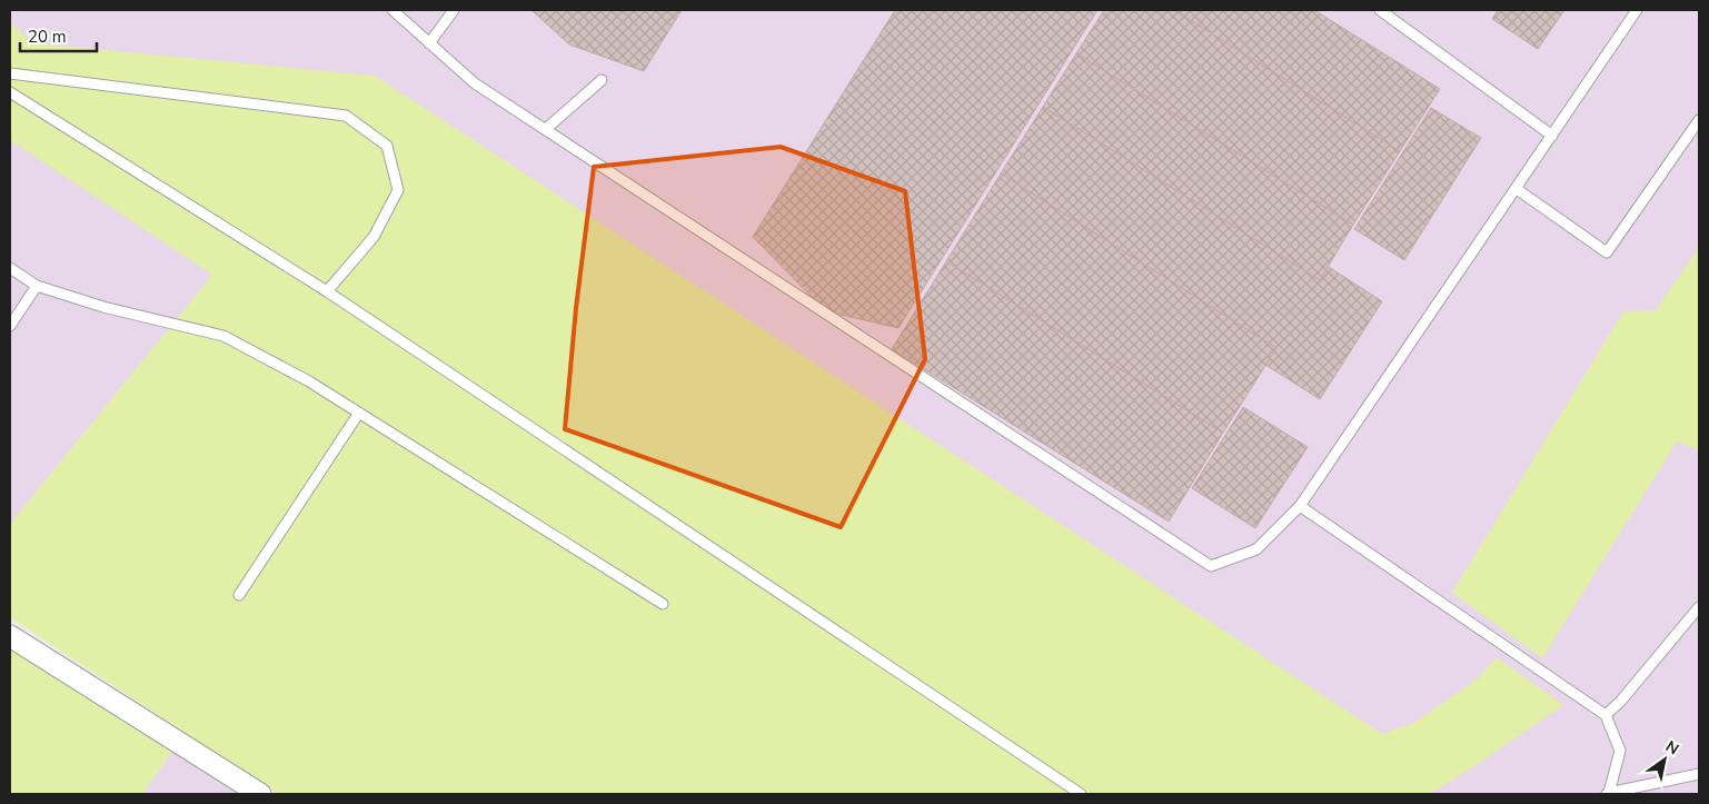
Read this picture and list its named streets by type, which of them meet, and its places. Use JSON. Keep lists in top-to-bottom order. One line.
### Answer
{"scale_bar":"20 m","north":"top right"}
